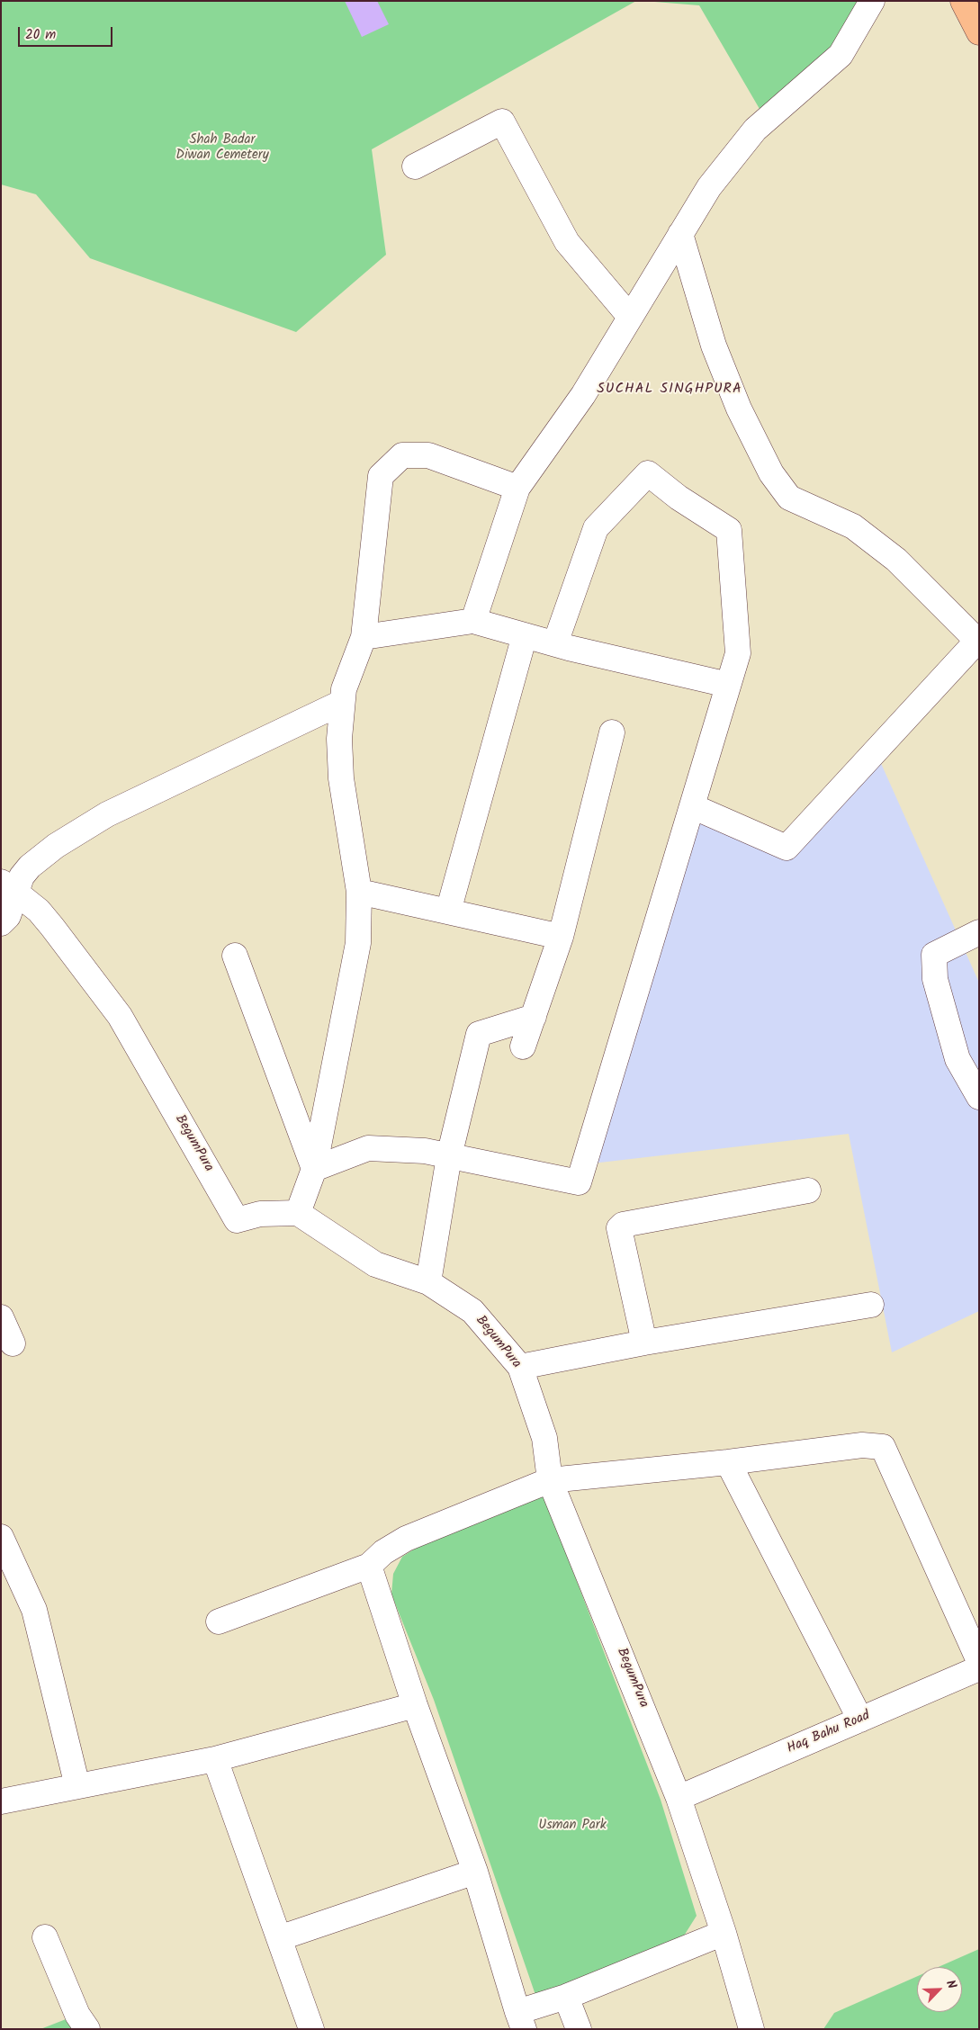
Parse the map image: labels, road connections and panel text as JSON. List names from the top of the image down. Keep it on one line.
{"streets":{"street":["BegumPura","Haq Bahu Road"]},"crossings":[["BegumPura","Haq Bahu Road"]],"districts":["SUCHAL SINGHPURA"],"parks":["Shah Badar Diwan Cemetery","Usman Park"],"scale_bar":"20 m","north":"top right"}
